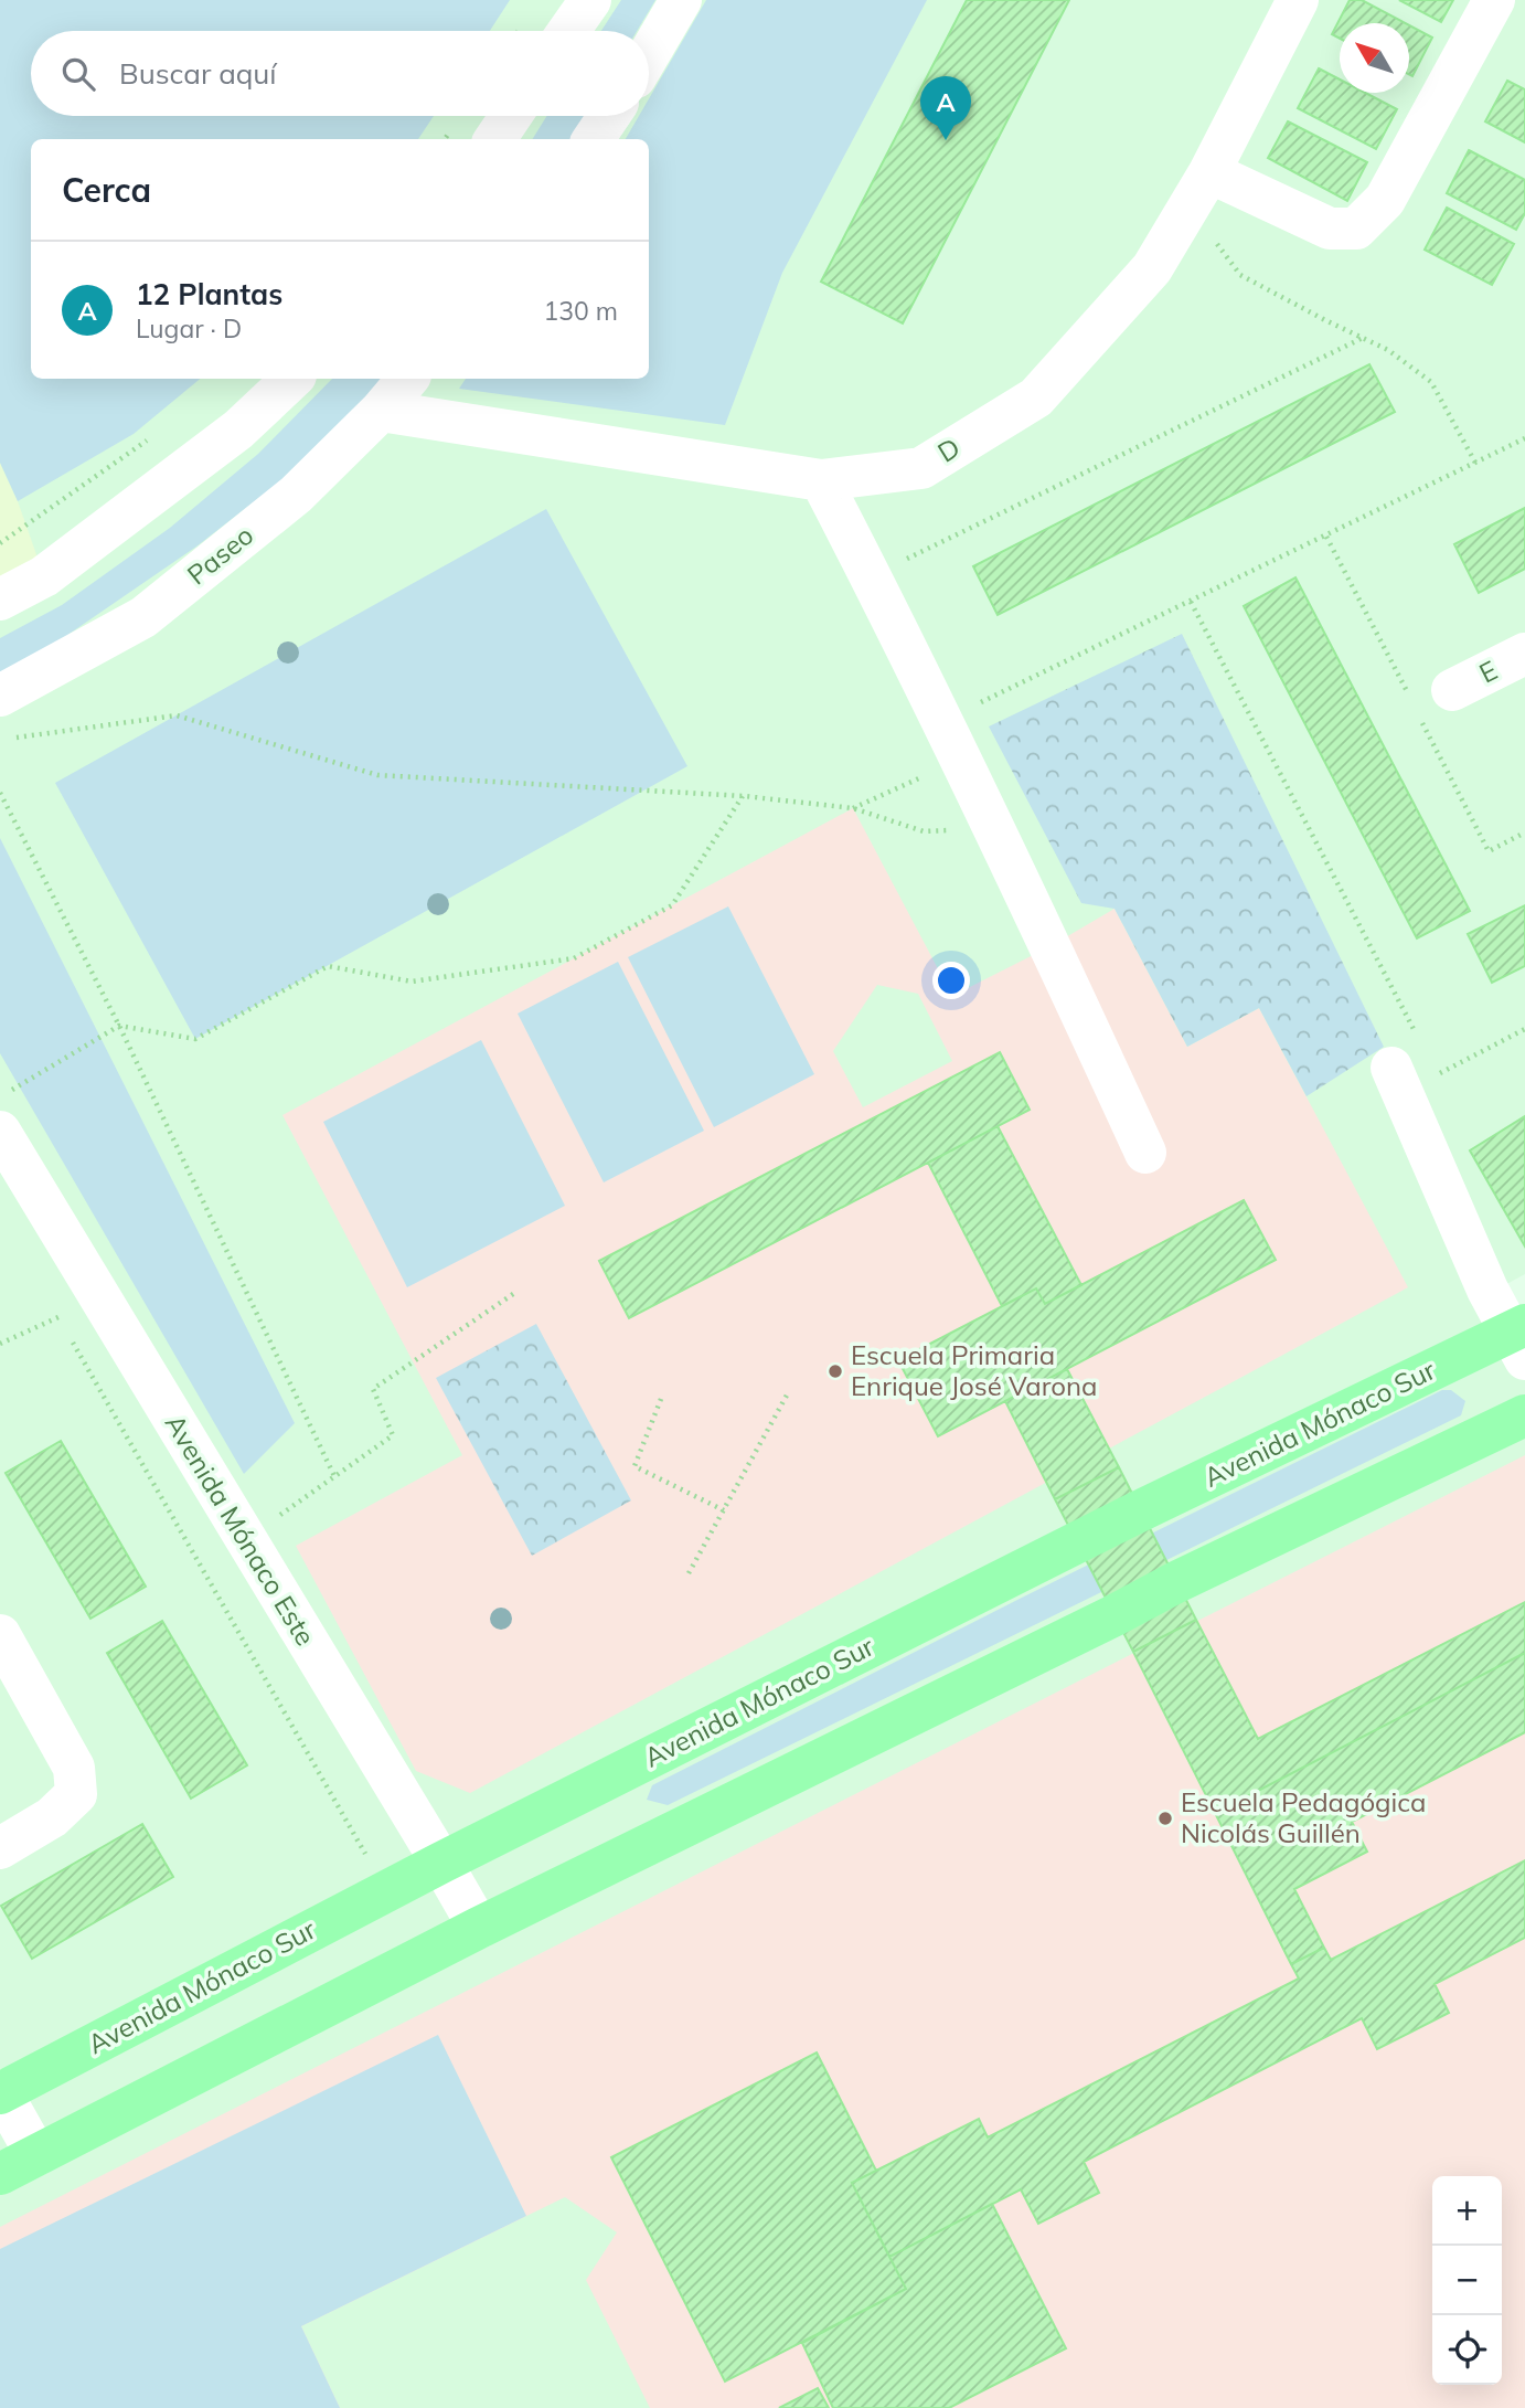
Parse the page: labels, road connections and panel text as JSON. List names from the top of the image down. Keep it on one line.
{"streets":{"main road":["Avenida Mónaco Sur"],"street":["D","Paseo","E","Avenida Mónaco Este"]},"crossings":[["D","Paseo"],["Avenida Mónaco Sur","Avenida Mónaco Este"]],"places":["Escuela Primaria Enrique José Varona","Escuela Pedagógica Nicolás Guillén"],"north":"top left","page":{"search":"Buscar aquí","pins":"A","heading":"Cerca","list":[{"mark":"A","name":"12 Plantas","note":"Lugar · D","value":"130 m"}],"map_buttons":["+","−"]}}
